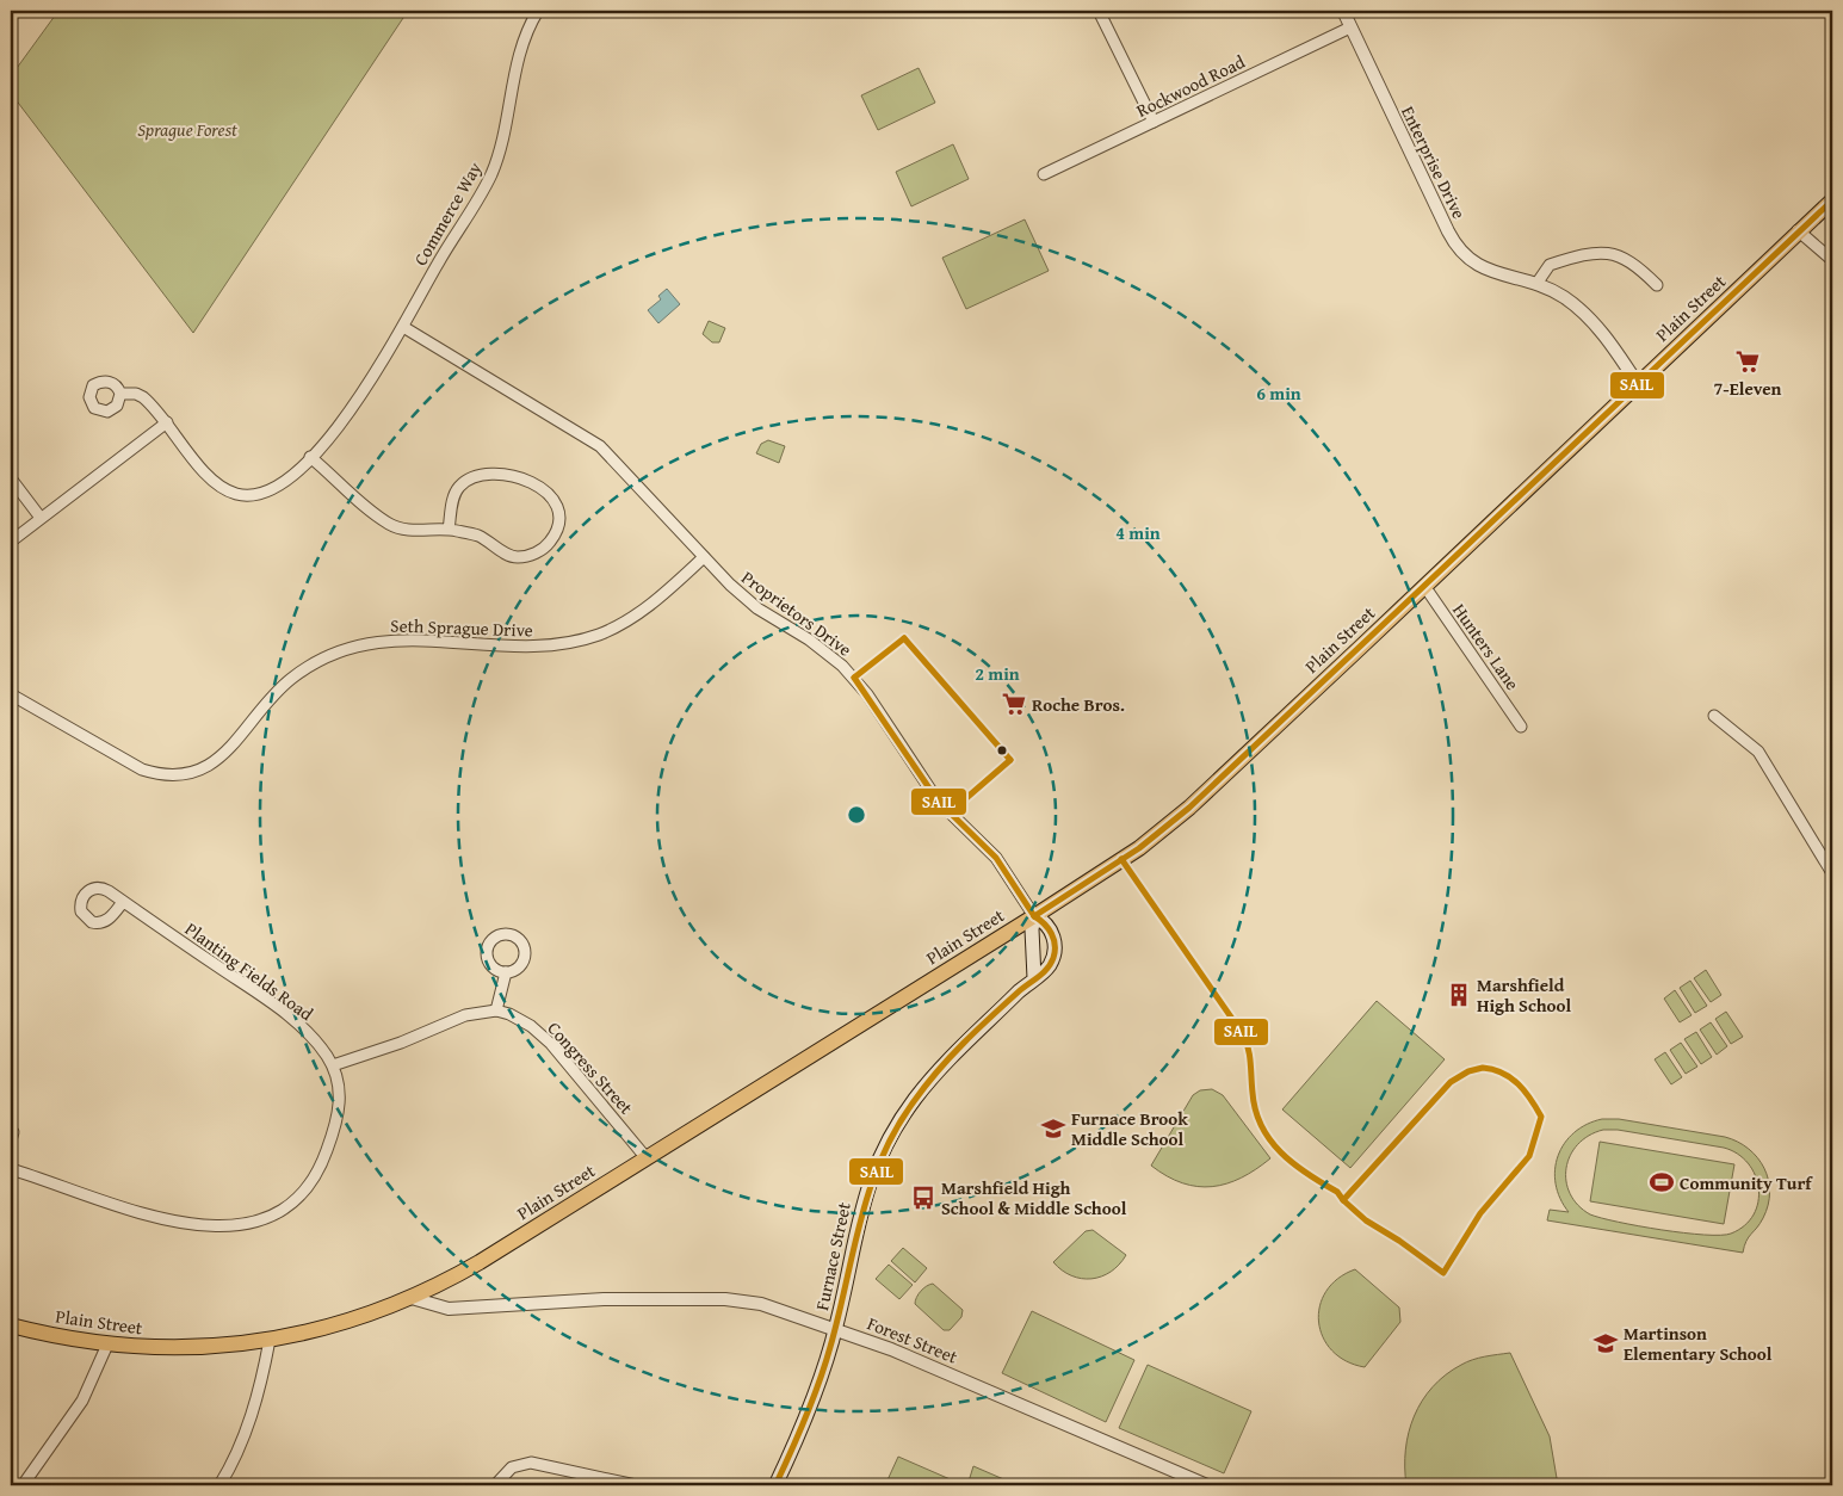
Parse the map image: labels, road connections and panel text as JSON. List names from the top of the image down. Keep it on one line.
{"streets":{"main road":["Plain Street","Furnace Street"],"street":["Rockwood Road","Enterprise Drive","Commerce Way","Proprietors Drive","Seth Sprague Drive","Hunters Lane","Planting Fields Road","Congress Street","Forest Street"]},"crossings":[["Rockwood Road","Enterprise Drive"],["Enterprise Drive","Plain Street"],["Commerce Way","Proprietors Drive"],["Plain Street","Proprietors Drive"],["Plain Street","Hunters Lane"],["Plain Street","Congress Street"],["Plain Street","Furnace Street"],["Plain Street","Forest Street"],["Proprietors Drive","Seth Sprague Drive"],["Proprietors Drive","Furnace Street"],["Furnace Street","Forest Street"]],"parks":["Sprague Forest"],"places":{"supermarket":["7-Eleven","Roche Bros."],"building":["Marshfield High School"],"school or university":["Furnace Brook Middle School","Martinson Elementary School"],"sports":["Community Turf"],"bus stop":["Marshfield High School & Middle School"]},"lines":["transit line SAIL"],"rings":["6 min","4 min","2 min"]}
